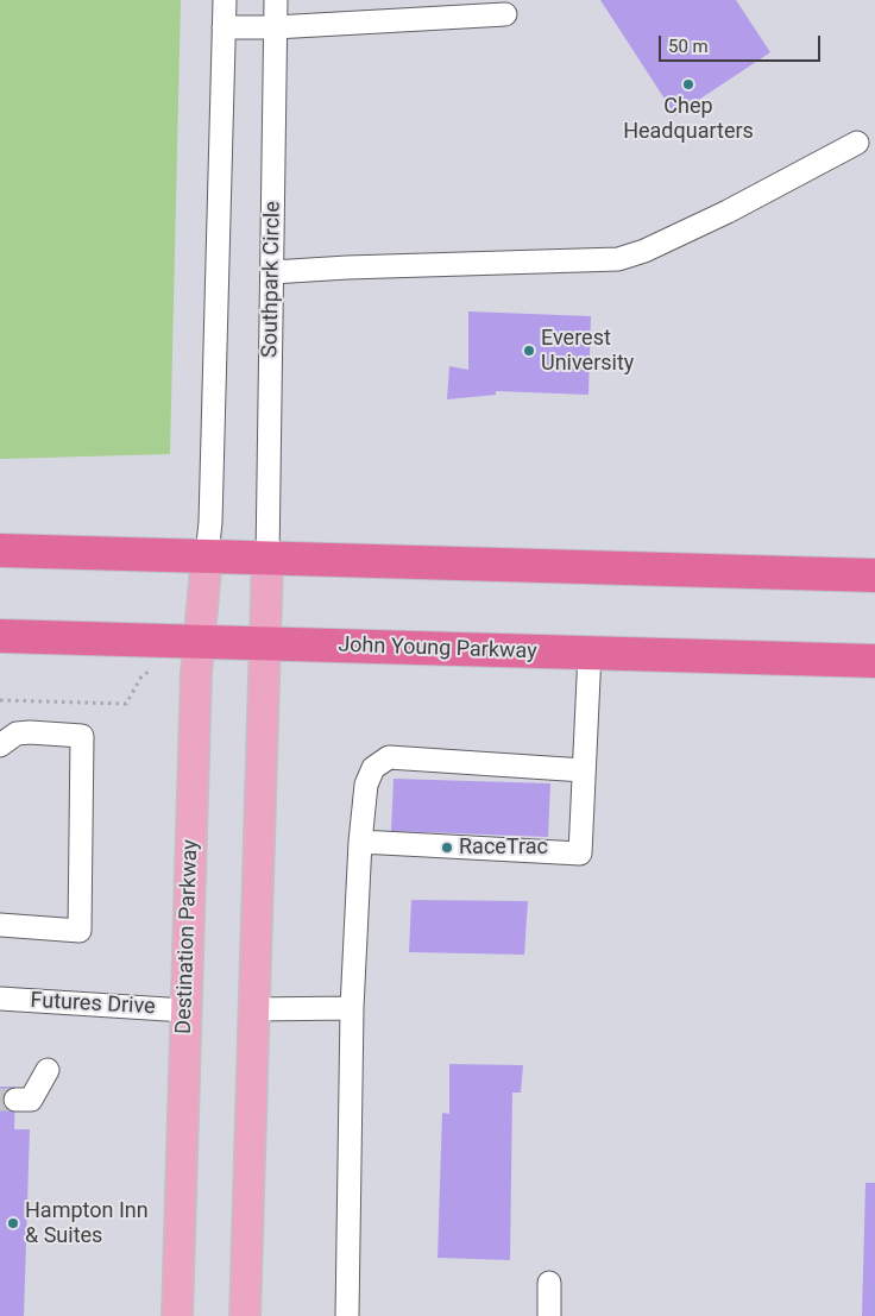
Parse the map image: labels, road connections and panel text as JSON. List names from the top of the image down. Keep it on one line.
{"streets":{"highway":["John Young Parkway"],"main road":["Destination Parkway"],"street":["Southpark Circle","Futures Drive"]},"crossings":[["John Young Parkway","Destination Parkway"],["Destination Parkway","Futures Drive"]],"places":["Chep Headquarters","Everest University","RaceTrac","Hampton Inn & Suites"],"scale_bar":"50 m"}
